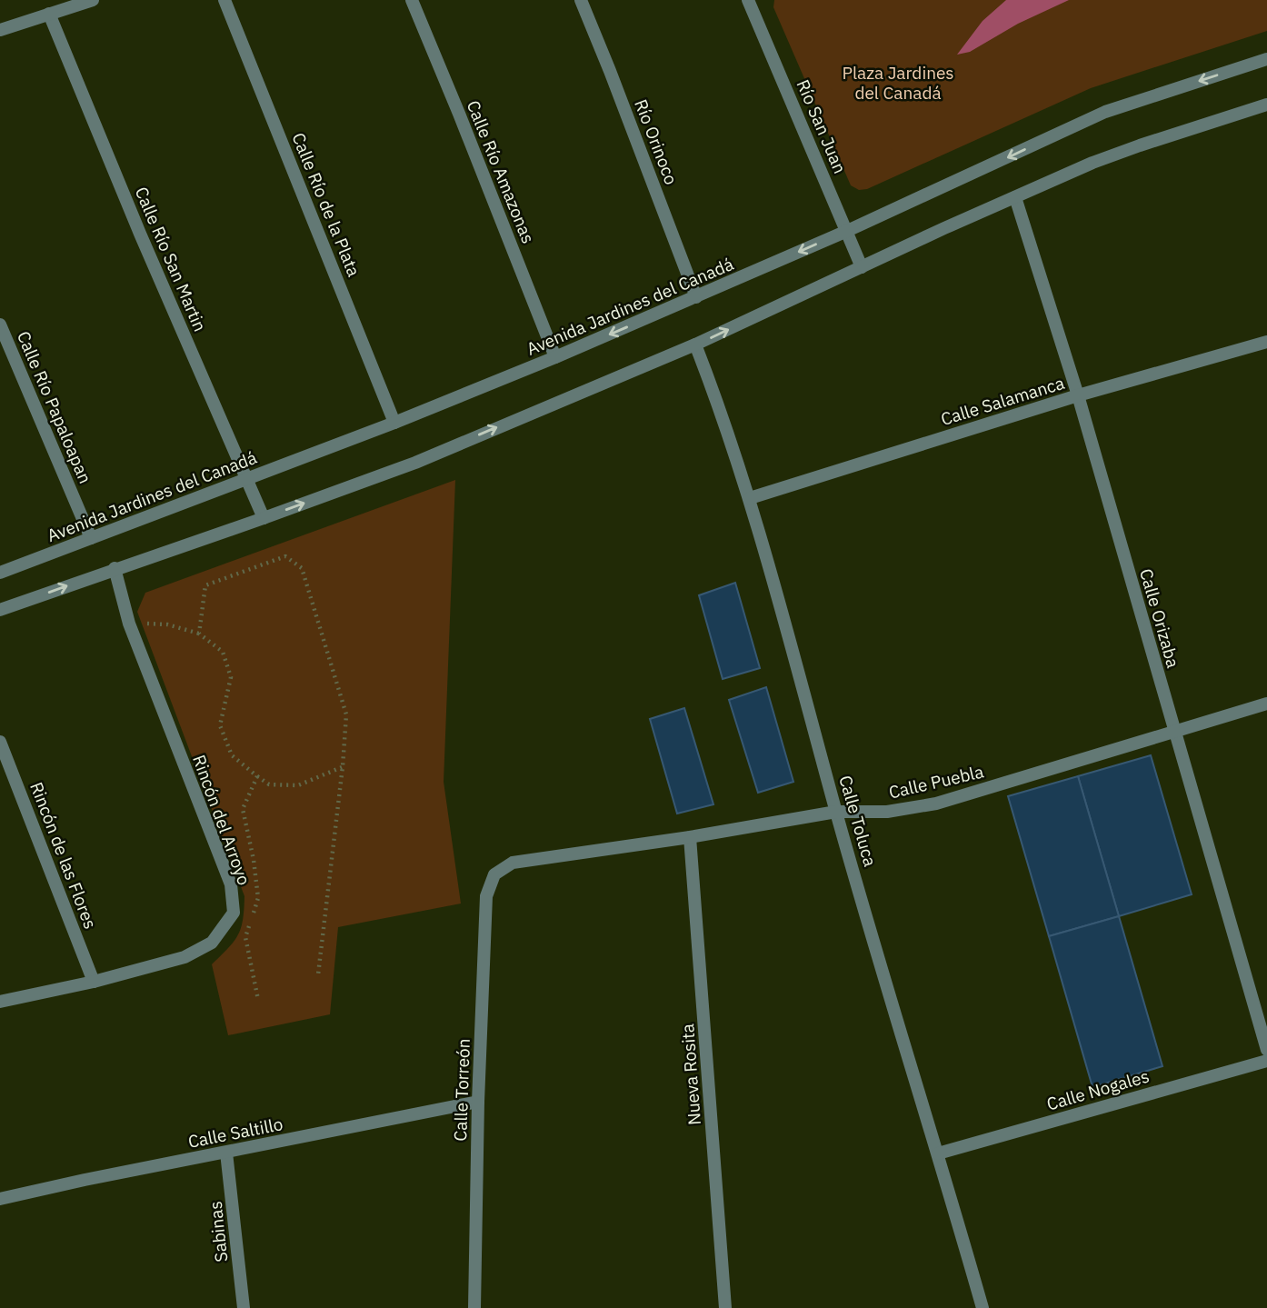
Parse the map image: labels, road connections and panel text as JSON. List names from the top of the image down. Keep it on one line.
{"streets":{"street":["Río San Juan","Río Orinoco","Calle Río Amazonas","Calle Río de la Plata","Calle Río San Martin","Avenida Jardines del Canadá","Calle Salamanca","Calle Río Papaloapan","Calle Orizaba","Calle Puebla","Rincón del Arroyo","Calle Toluca","Rincón de las Flores","Nueva Rosita","Calle Torreón","Calle Nogales","Calle Saltillo","Sabinas"]},"crossings":[["Río San Juan","Avenida Jardines del Canadá"],["Río Orinoco","Avenida Jardines del Canadá"],["Calle Río Amazonas","Avenida Jardines del Canadá"],["Calle Río de la Plata","Avenida Jardines del Canadá"],["Calle Río San Martin","Avenida Jardines del Canadá"],["Avenida Jardines del Canadá","Calle Río Papaloapan"],["Calle Salamanca","Calle Orizaba"],["Calle Salamanca","Calle Toluca"],["Calle Orizaba","Calle Puebla"],["Calle Puebla","Calle Toluca"],["Calle Puebla","Nueva Rosita"],["Calle Puebla","Calle Torreón"],["Rincón del Arroyo","Rincón de las Flores"],["Calle Toluca","Calle Nogales"],["Calle Torreón","Calle Saltillo"],["Calle Saltillo","Sabinas"]],"parks":["Plaza Jardines del Canadá"]}
